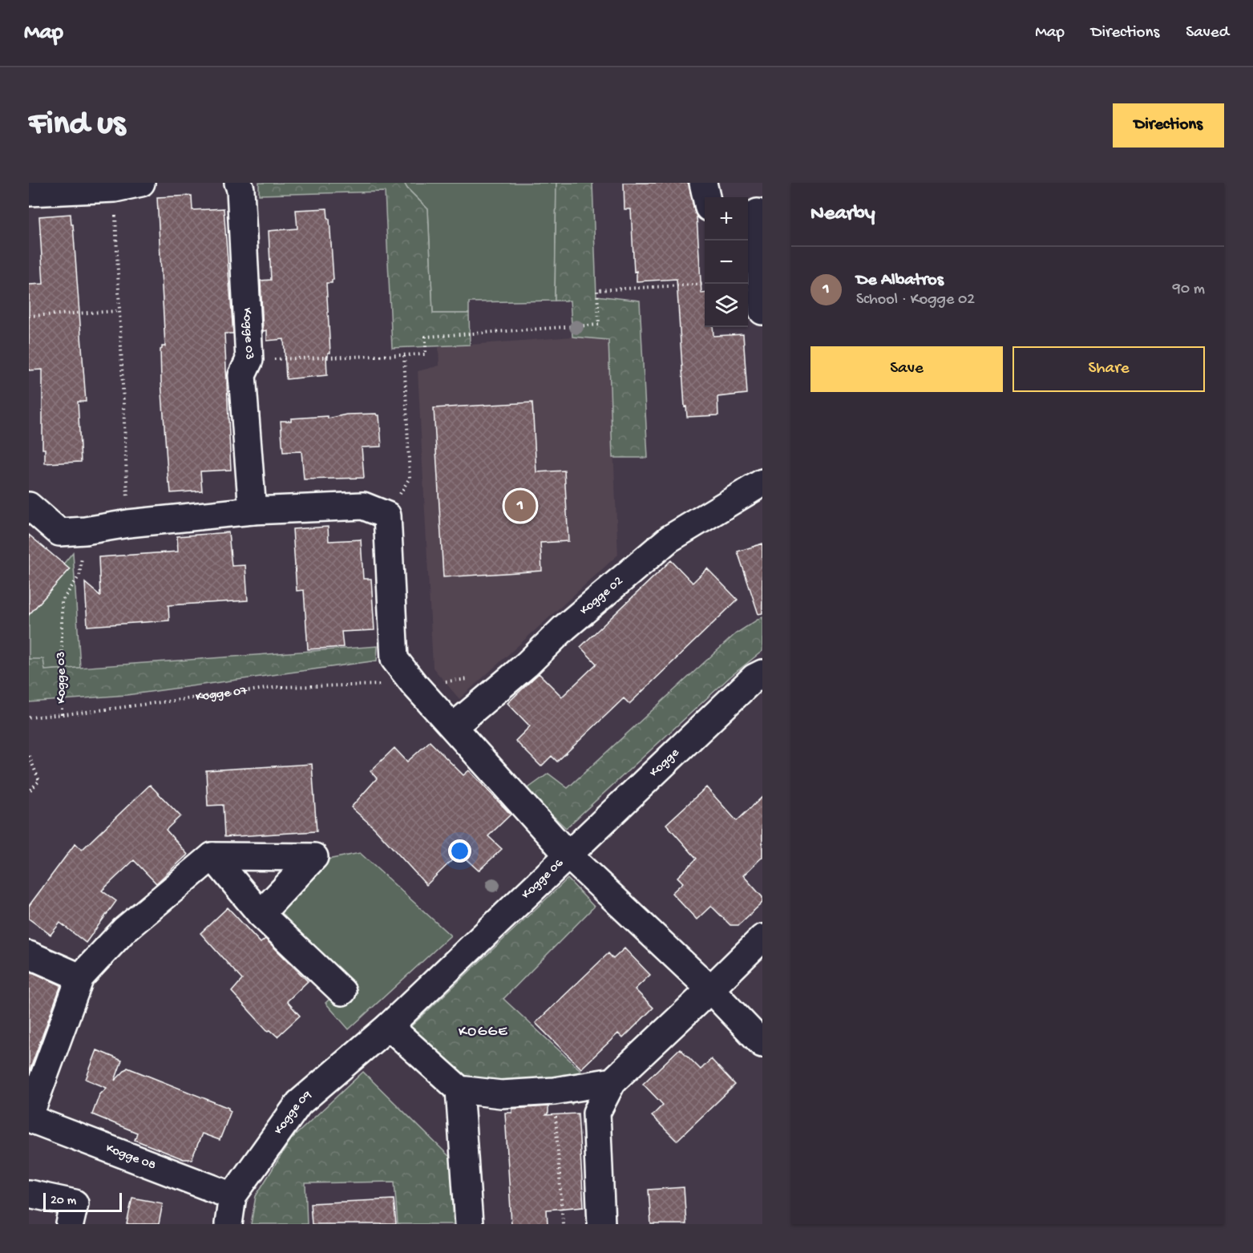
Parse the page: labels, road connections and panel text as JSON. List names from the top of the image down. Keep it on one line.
{"streets":{"street":["Kogge 03","Kogge 02","Kogge","Kogge 06","Kogge 09","Kogge 08"],"path":["Kogge 07"]},"crossings":[["Kogge 03","Kogge 07"],["Kogge 02","Kogge 07"],["Kogge","Kogge 06"],["Kogge 06","Kogge 09"],["Kogge 09","Kogge 08"]],"districts":["KOGGE"],"scale_bar":"20 m","page":{"header":"Map","nav":["Map","Directions","Saved"],"buttons":["Directions",["Save","Share"]],"title":"Find us","heading":"Nearby","map_buttons":["+","−"],"list":[{"mark":"1","name":"De Albatros","note":"School · Kogge 02","value":"90 m"}],"pins":"1","scale":"20 m"}}
